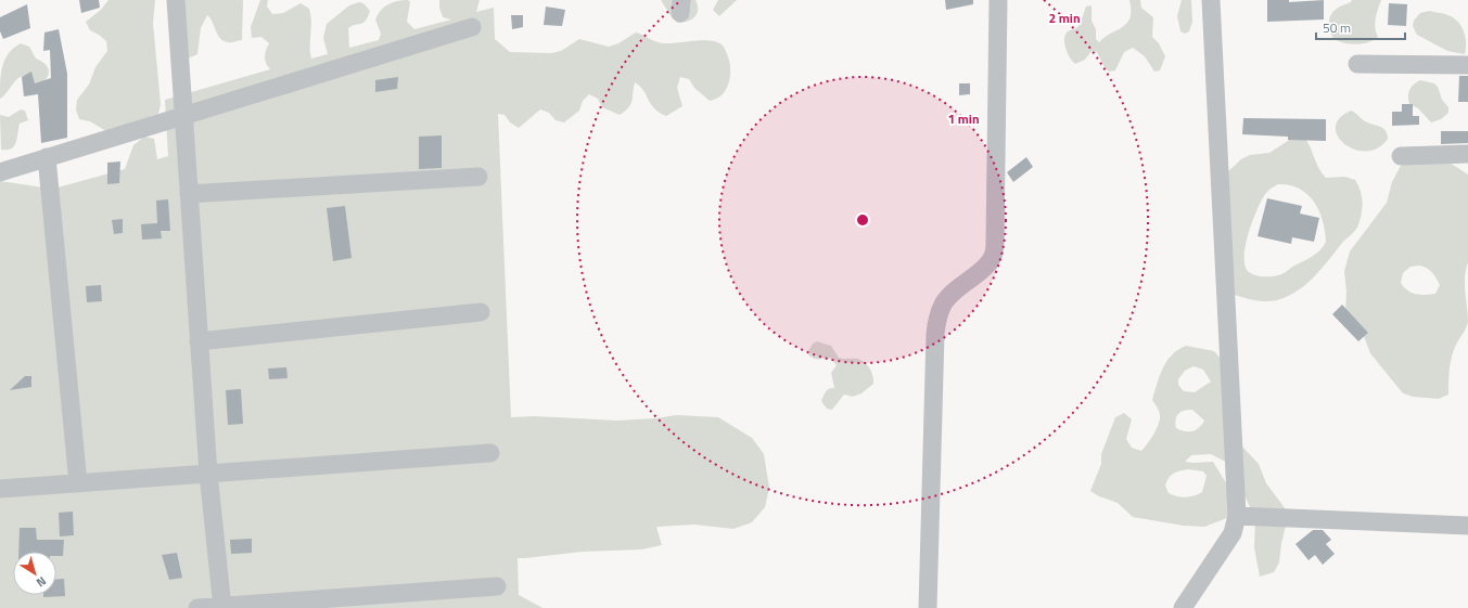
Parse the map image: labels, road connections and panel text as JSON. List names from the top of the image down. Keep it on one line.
{"scale_bar":"50 m","north":"bottom right","rings":["2 min","1 min"]}
